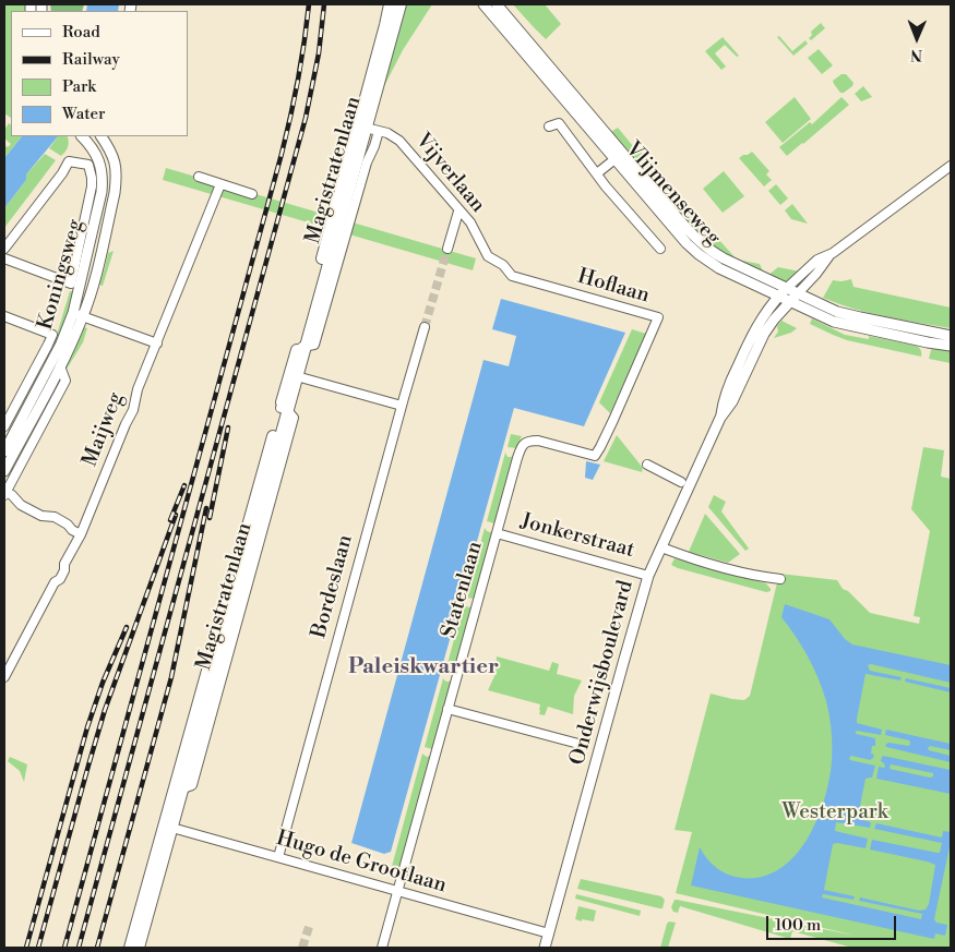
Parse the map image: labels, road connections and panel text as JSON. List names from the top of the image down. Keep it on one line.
{"streets":{"main road":["Magistratenlaan"],"street":["Vijverlaan","Vlijmenseweg","Koningsweg","Hoflaan","Maijweg","Jonkerstraat","Bordeslaan","Statenlaan","Onderwijsboulevard","Hugo de Grootlaan"]},"crossings":[["Magistratenlaan","Vijverlaan"],["Magistratenlaan","Hugo de Grootlaan"],["Vijverlaan","Hoflaan"],["Vlijmenseweg","Onderwijsboulevard"],["Hoflaan","Statenlaan"],["Jonkerstraat","Statenlaan"],["Jonkerstraat","Onderwijsboulevard"],["Bordeslaan","Hugo de Grootlaan"],["Statenlaan","Hugo de Grootlaan"],["Onderwijsboulevard","Hugo de Grootlaan"]],"districts":["Paleiskwartier"],"parks":["Westerpark"],"legend":["Road","Railway","Park","Water"],"scale_bar":"100 m","north":"bottom"}
